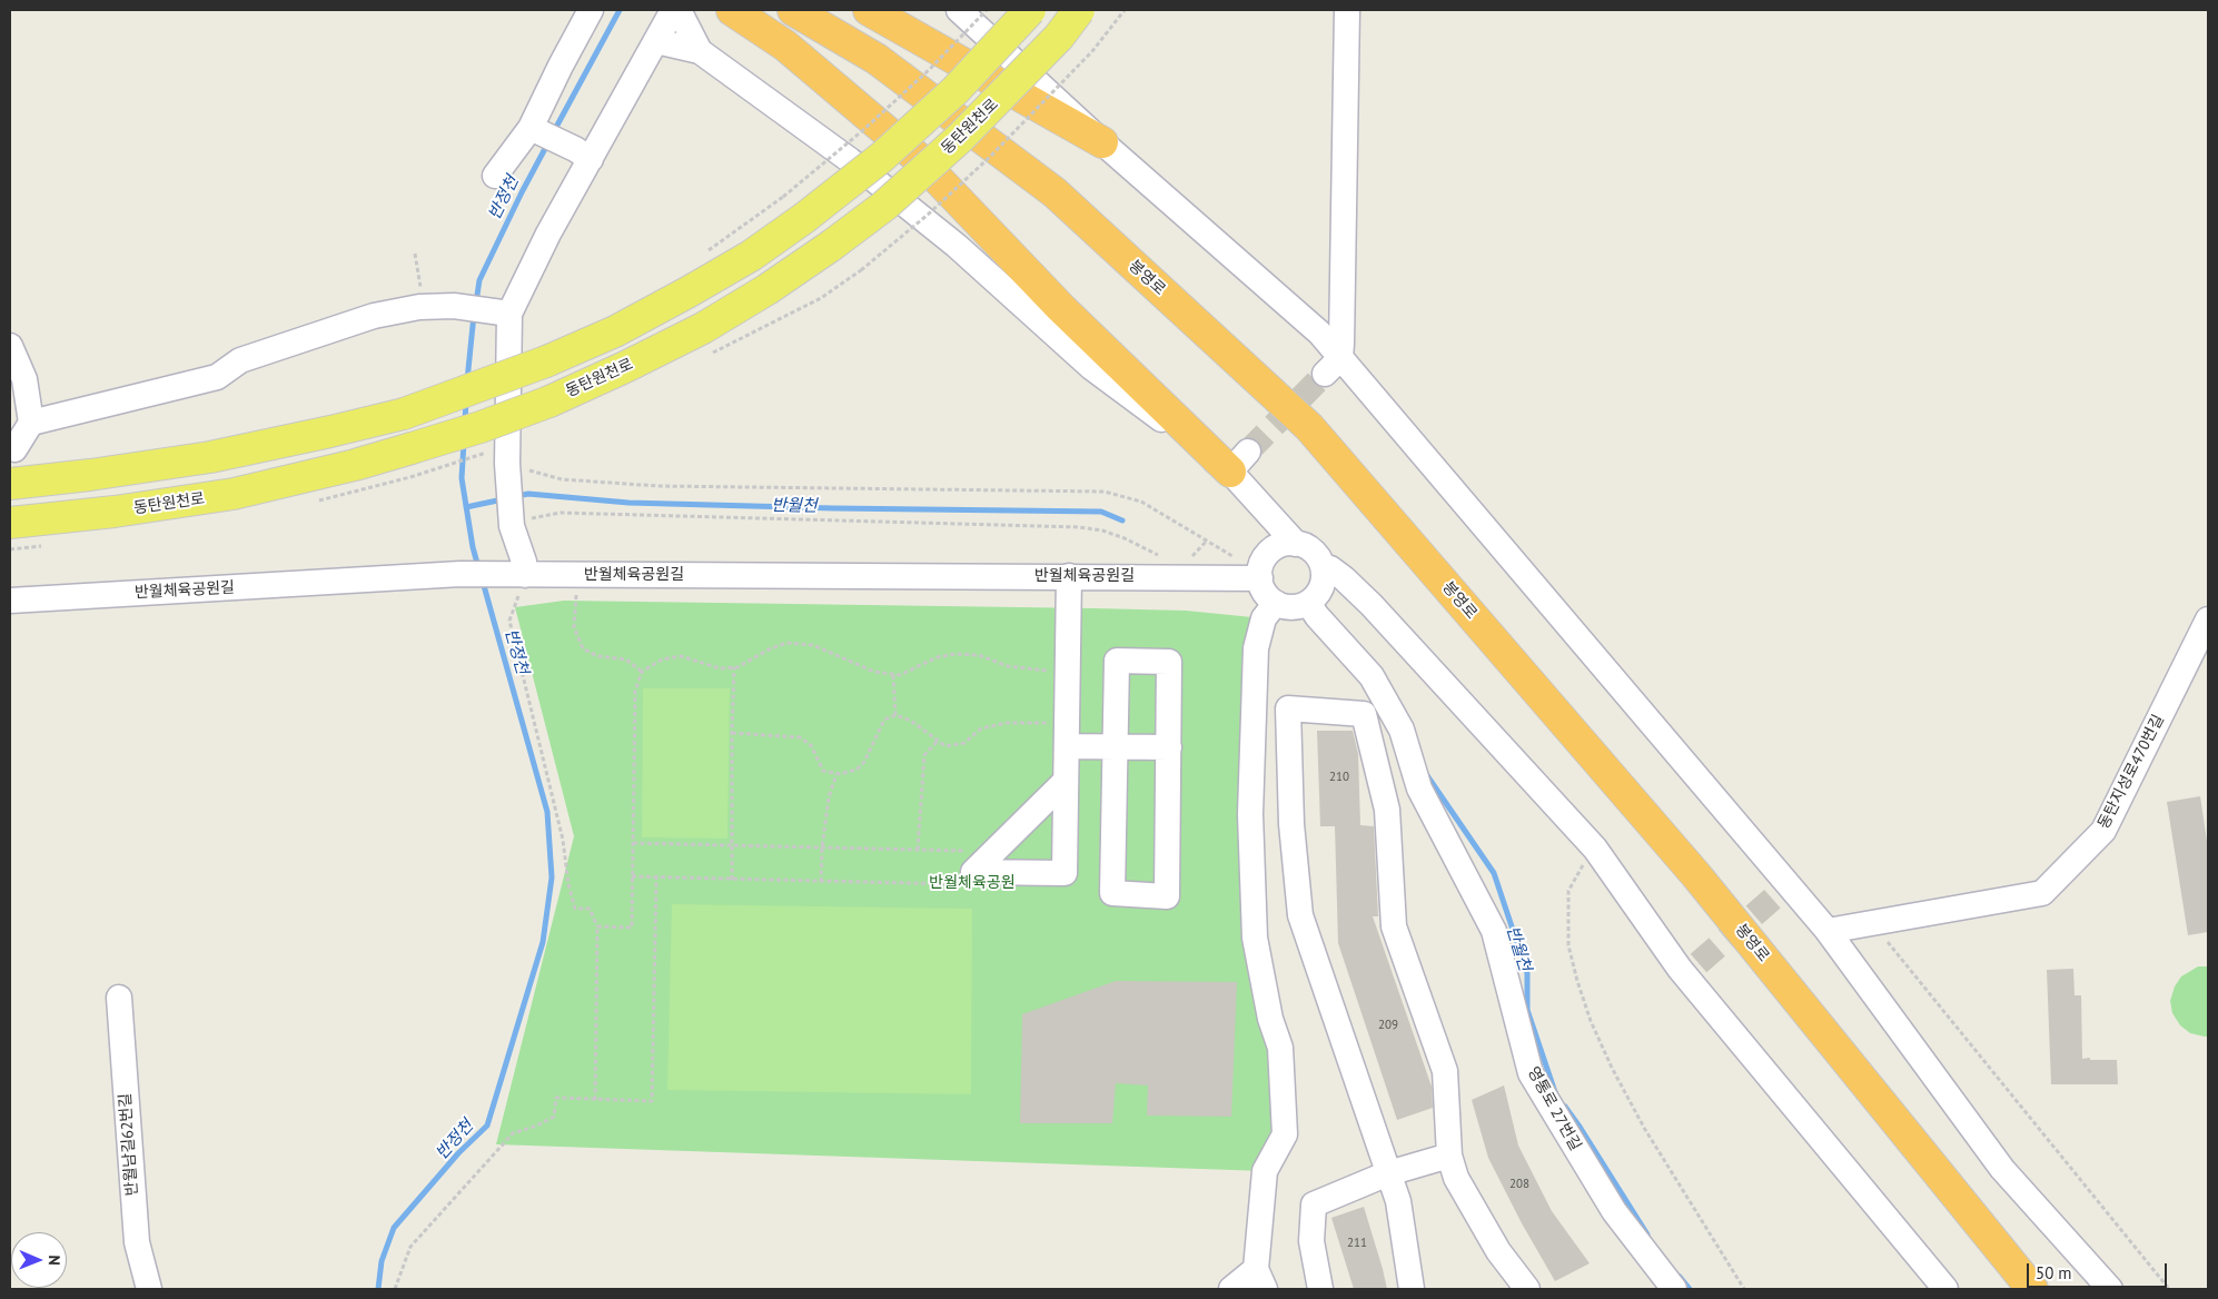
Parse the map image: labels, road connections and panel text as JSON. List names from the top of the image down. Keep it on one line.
{"streets":{"highway":["봉영로"],"main road":["동탄원천로"],"street":["반월체육공원길","동탄지성로470번길","영통로 27번길","반월남길62번길"]},"crossings":[["반월체육공원길","영통로 27번길"]],"water":["반정천","반월천"],"parks":["반월체육공원"],"house_numbers":["210","209","208","211"],"scale_bar":"50 m","north":"right"}
